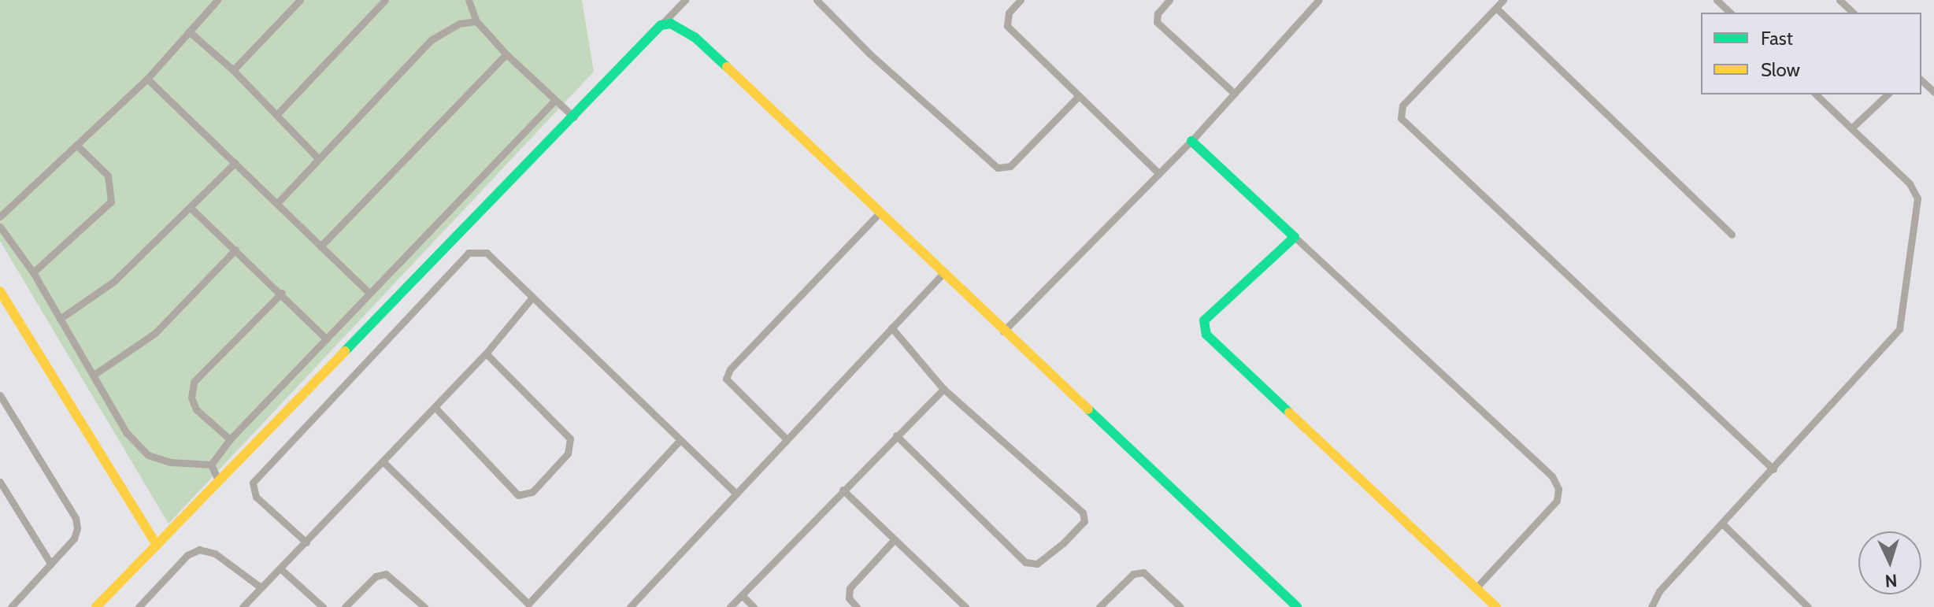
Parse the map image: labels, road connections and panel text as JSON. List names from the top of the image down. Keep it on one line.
{"legend":["Fast","Slow"],"north":"bottom"}
